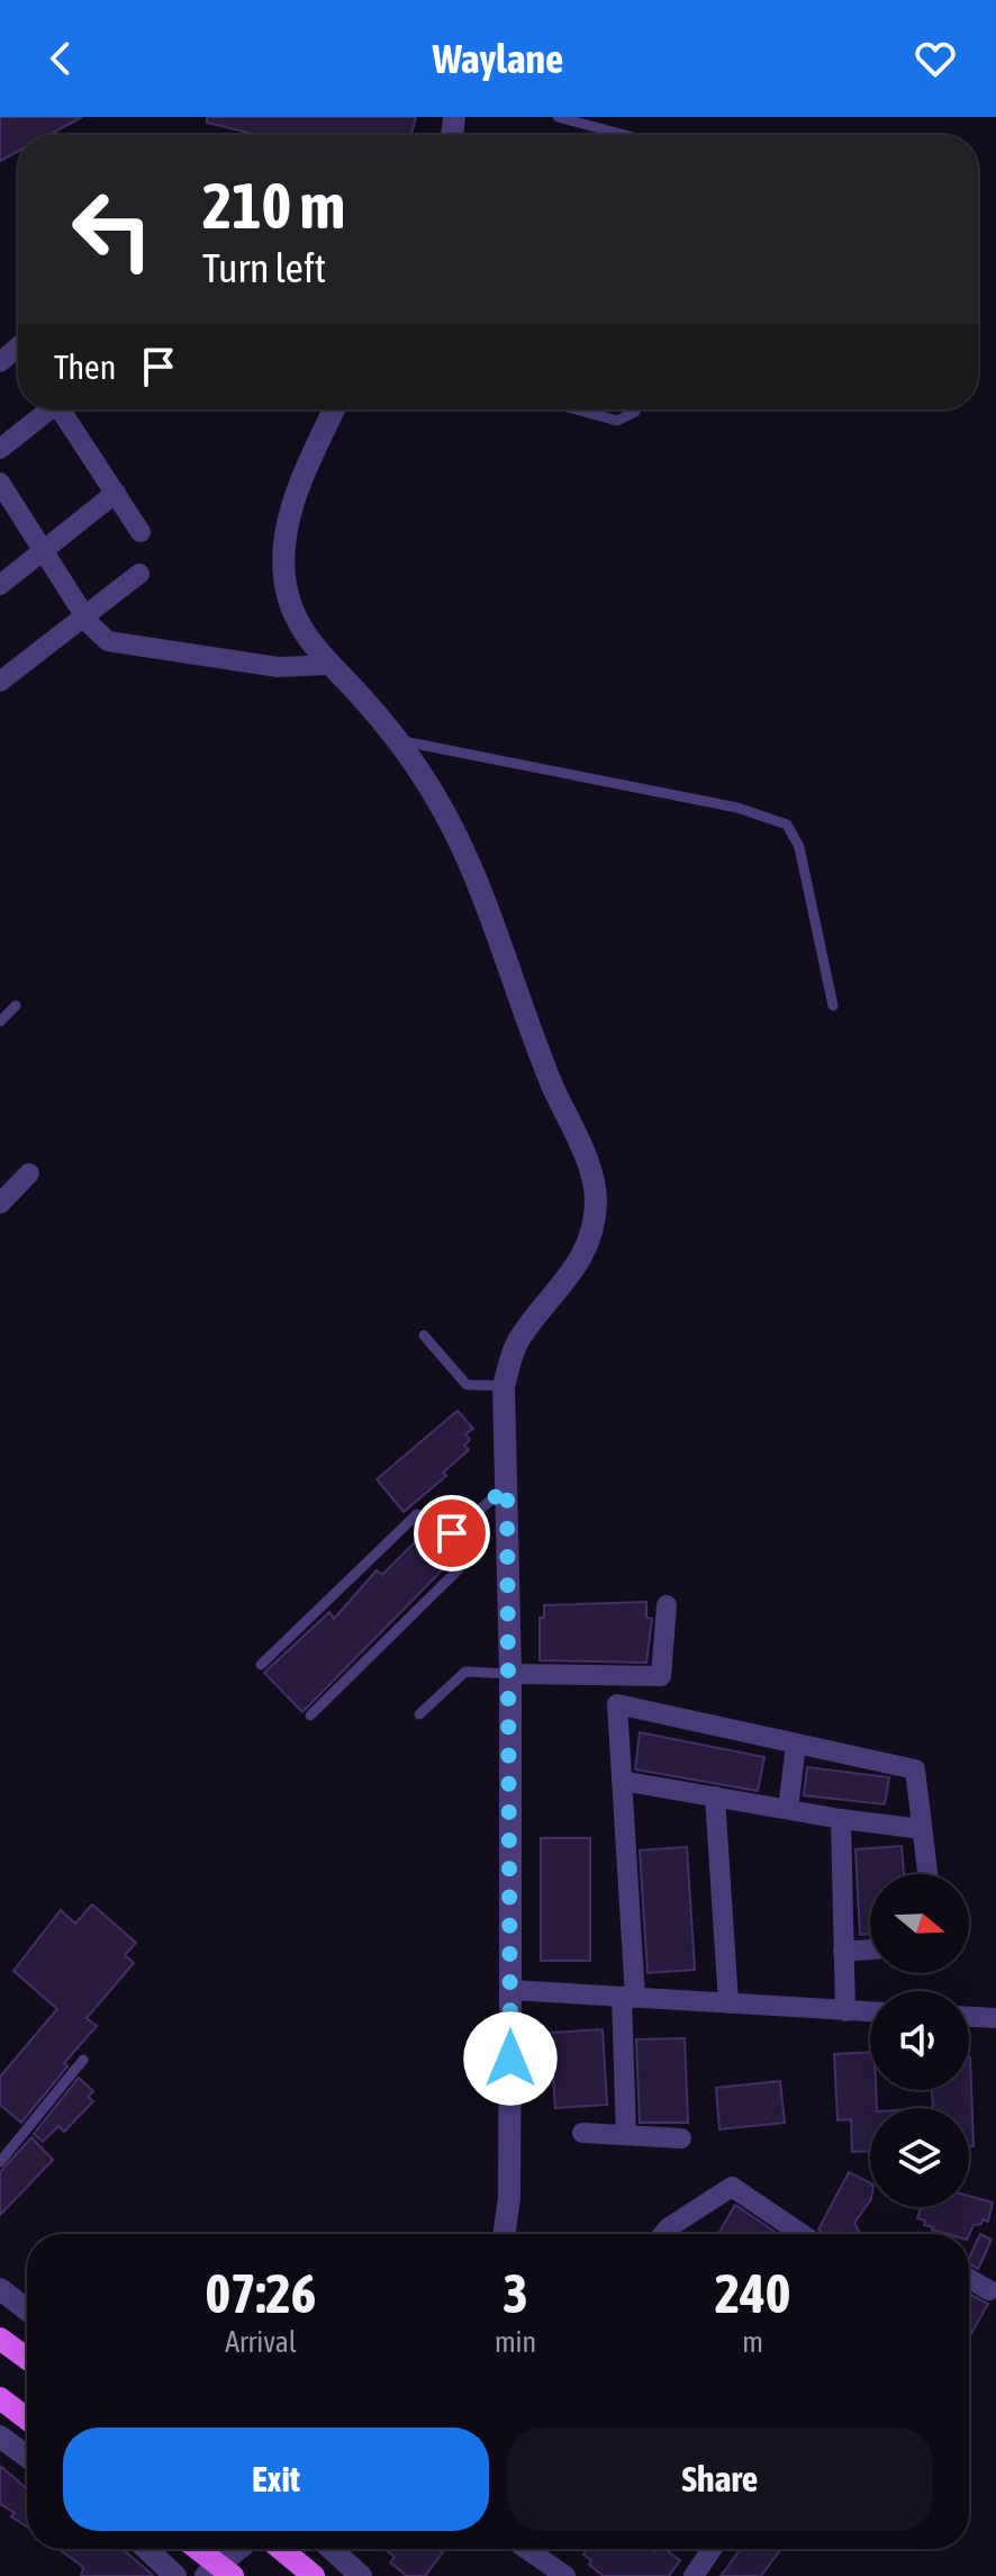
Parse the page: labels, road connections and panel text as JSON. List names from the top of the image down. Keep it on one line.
{"north":"right","page":{"header":"Waylane","turn":["210 m","Turn left"],"then":"Then","eta":["07:26","Arrival","3","min","240","m"],"buttons":["Exit","Share"]}}
